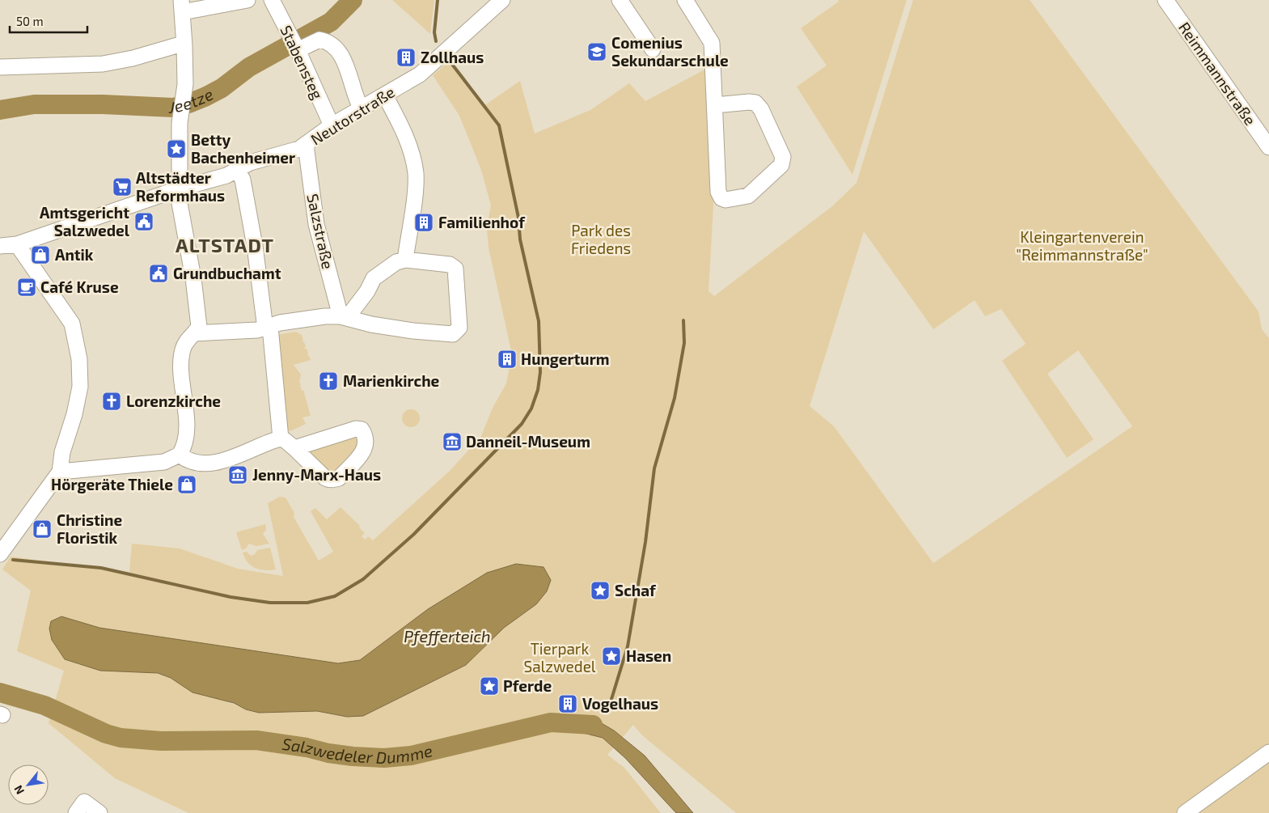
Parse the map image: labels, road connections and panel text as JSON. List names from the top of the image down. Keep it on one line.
{"streets":{"street":["Stabensteg","Reimmannstraße","Neutorstraße","Salzstraße"]},"crossings":[["Stabensteg","Neutorstraße"],["Neutorstraße","Salzstraße"]],"districts":["ALTSTADT"],"water":["Jeetze","Pfefferteich","Salzwedeler Dumme"],"parks":["Park des Friedens","Kleingartenverein \"Reimmannstraße\"","Tierpark Salzwedel"],"places":{"school or university":["Comenius Sekundarschule"],"building":["Zollhaus","Familienhof","Hungerturm","Vogelhaus"],"place":["Betty Bachenheimer","Schaf","Hasen","Pferde"],"supermarket":["Altstädter Reformhaus"],"public building":["Amtsgericht Salzwedel","Grundbuchamt"],"shop":["Antik","Hörgeräte Thiele","Christine Floristik"],"cafe":["Café Kruse"],"church":["Marienkirche","Lorenzkirche"],"museum":["Danneil-Museum","Jenny-Marx-Haus"]},"scale_bar":"50 m","north":"bottom left"}
